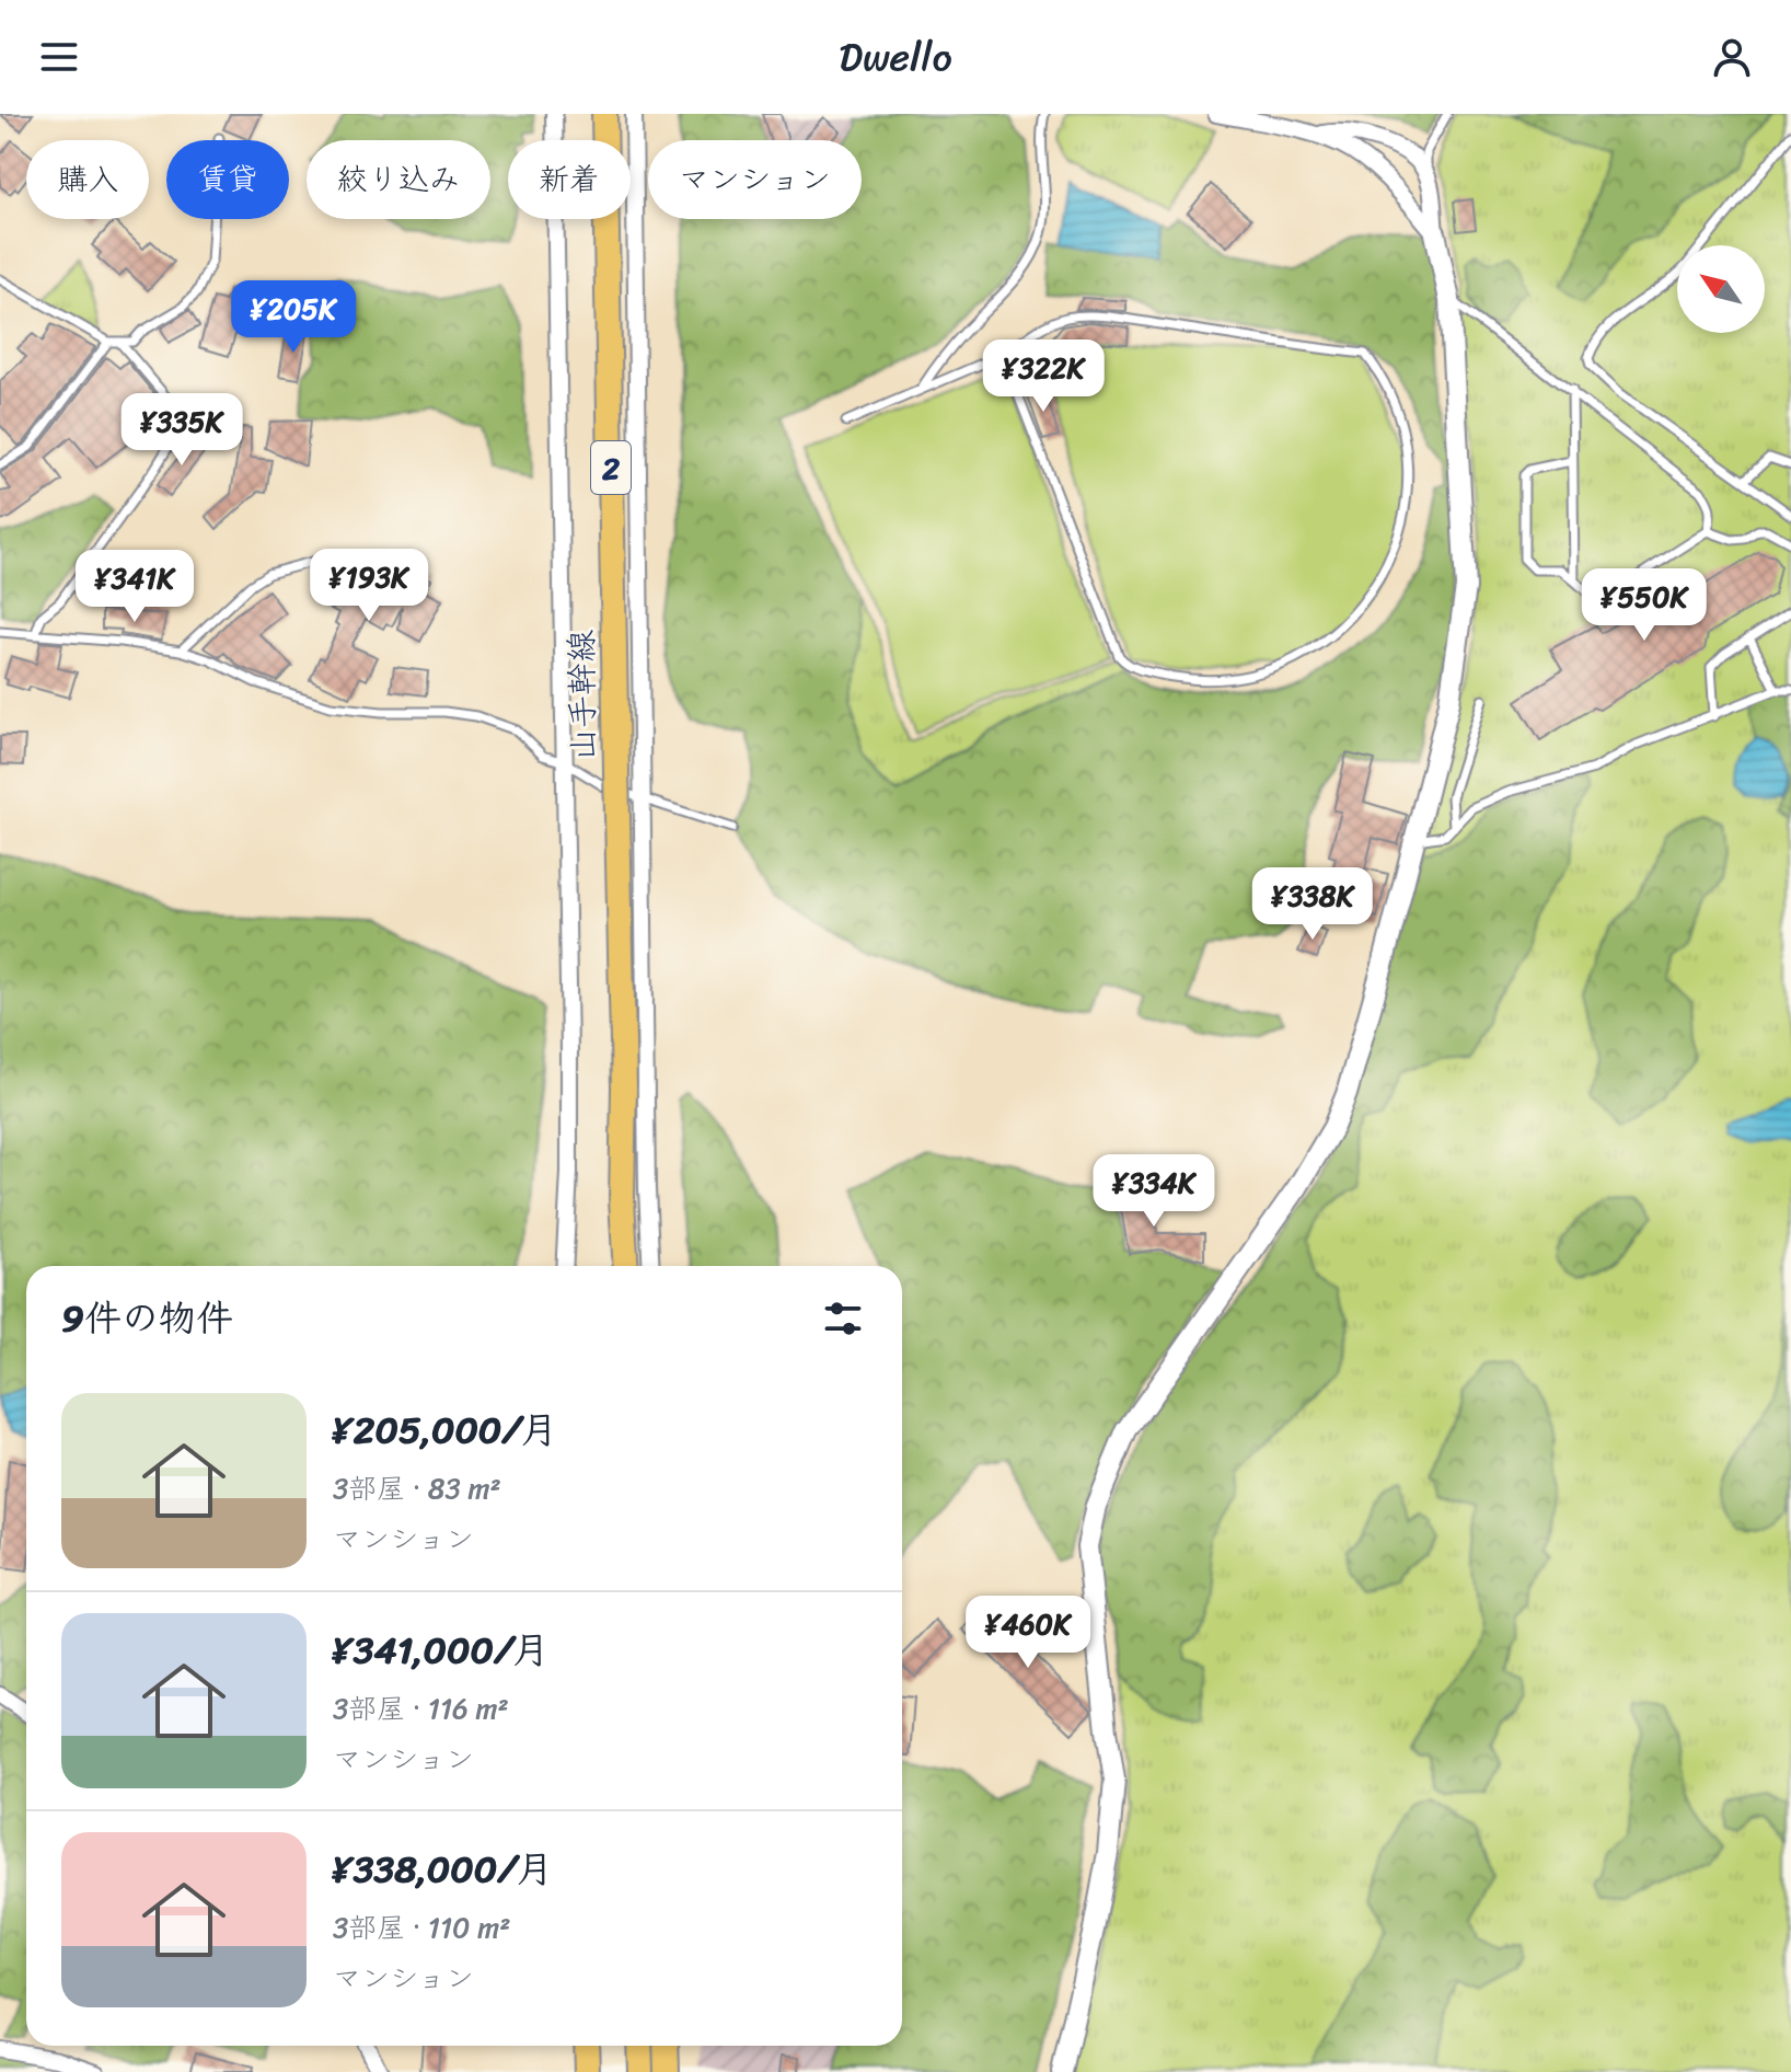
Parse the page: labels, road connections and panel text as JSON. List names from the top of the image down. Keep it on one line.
{"streets":{"main road":["2","山手幹線"]},"north":"top left","page":{"header":"Dwello","chip":["購入","賃貸","絞り込み","新着","マンション"],"price":["¥205K","¥322K","¥335K","¥193K","¥341K","¥550K","¥338K","¥334K","¥460K"],"heading":"9件の物件","list":[{"name":"¥205,000/月","note":"3部屋 · 83 m² · マンション"},{"name":"¥341,000/月","note":"3部屋 · 116 m² · マンション"},{"name":"¥338,000/月","note":"3部屋 · 110 m² · マンション"}]}}
